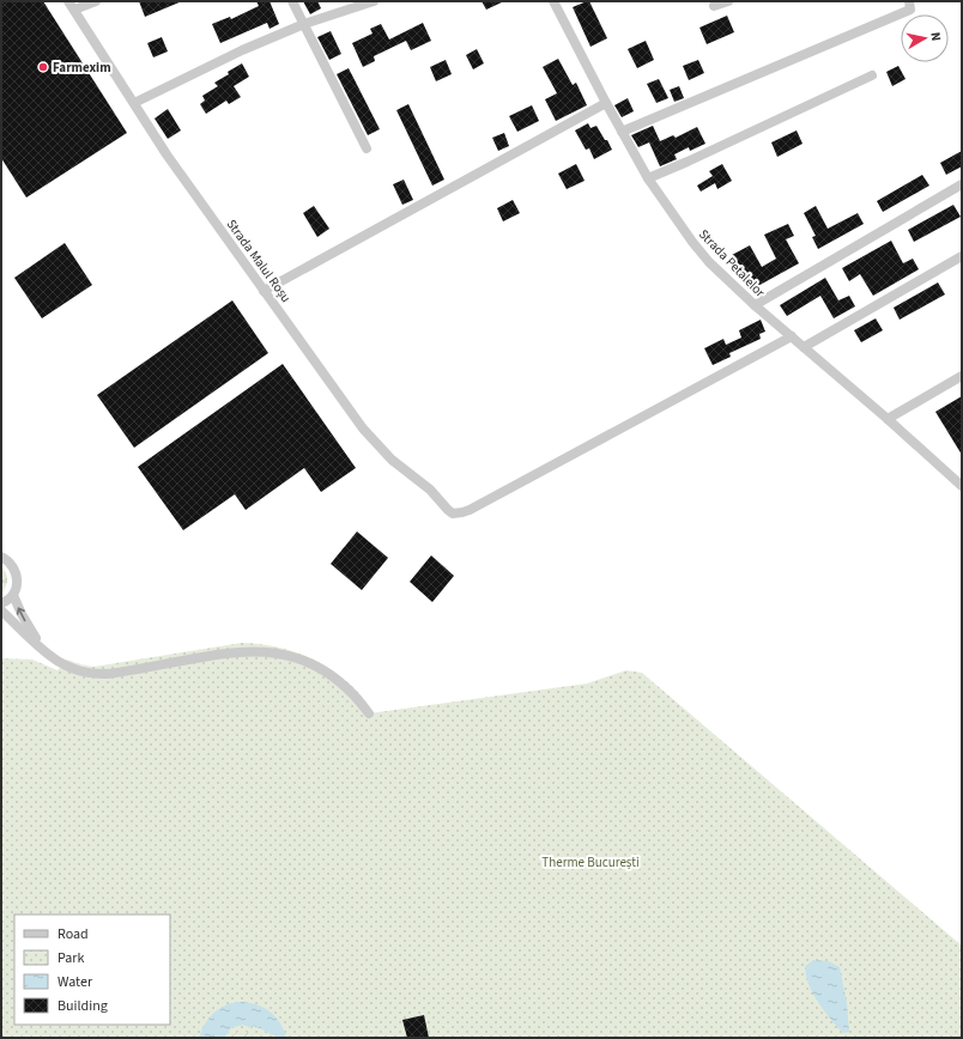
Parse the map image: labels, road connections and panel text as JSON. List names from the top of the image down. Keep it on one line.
{"streets":{"street":["Strada Malul Roșu","Strada Petalelor"]},"crossings":[["Strada Malul Roșu","Strada Petalelor"]],"parks":["Therme București"],"places":["Farmexim"],"legend":["Road","Park","Water","Building"],"north":"right"}
